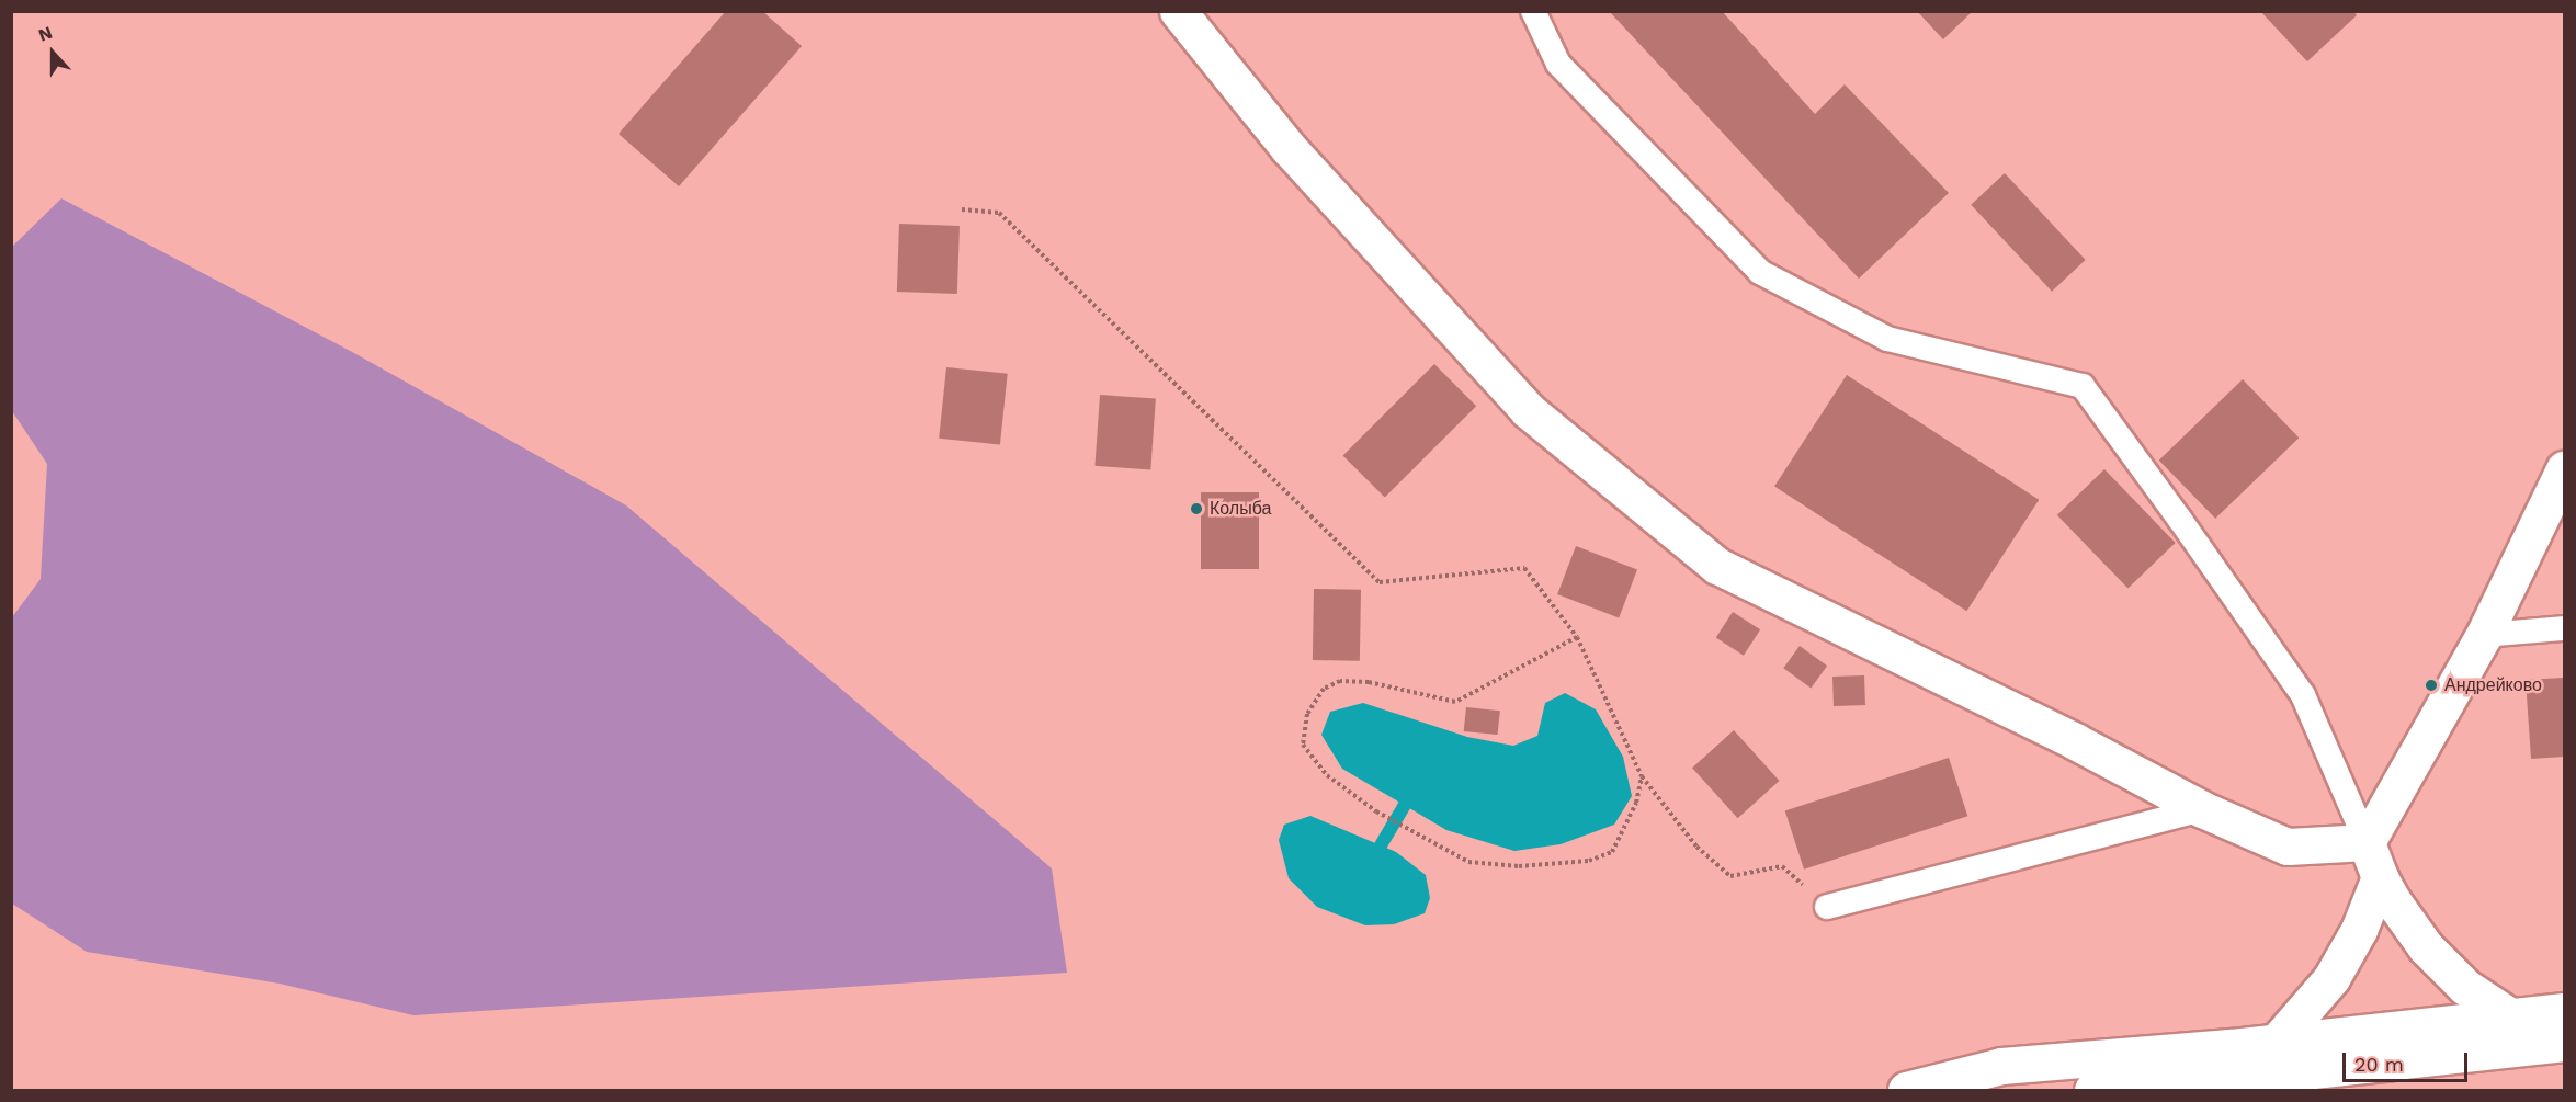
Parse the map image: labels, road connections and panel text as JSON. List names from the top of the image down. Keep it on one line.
{"places":["Колыба","Андрейково"],"scale_bar":"20 m","north":"top"}
